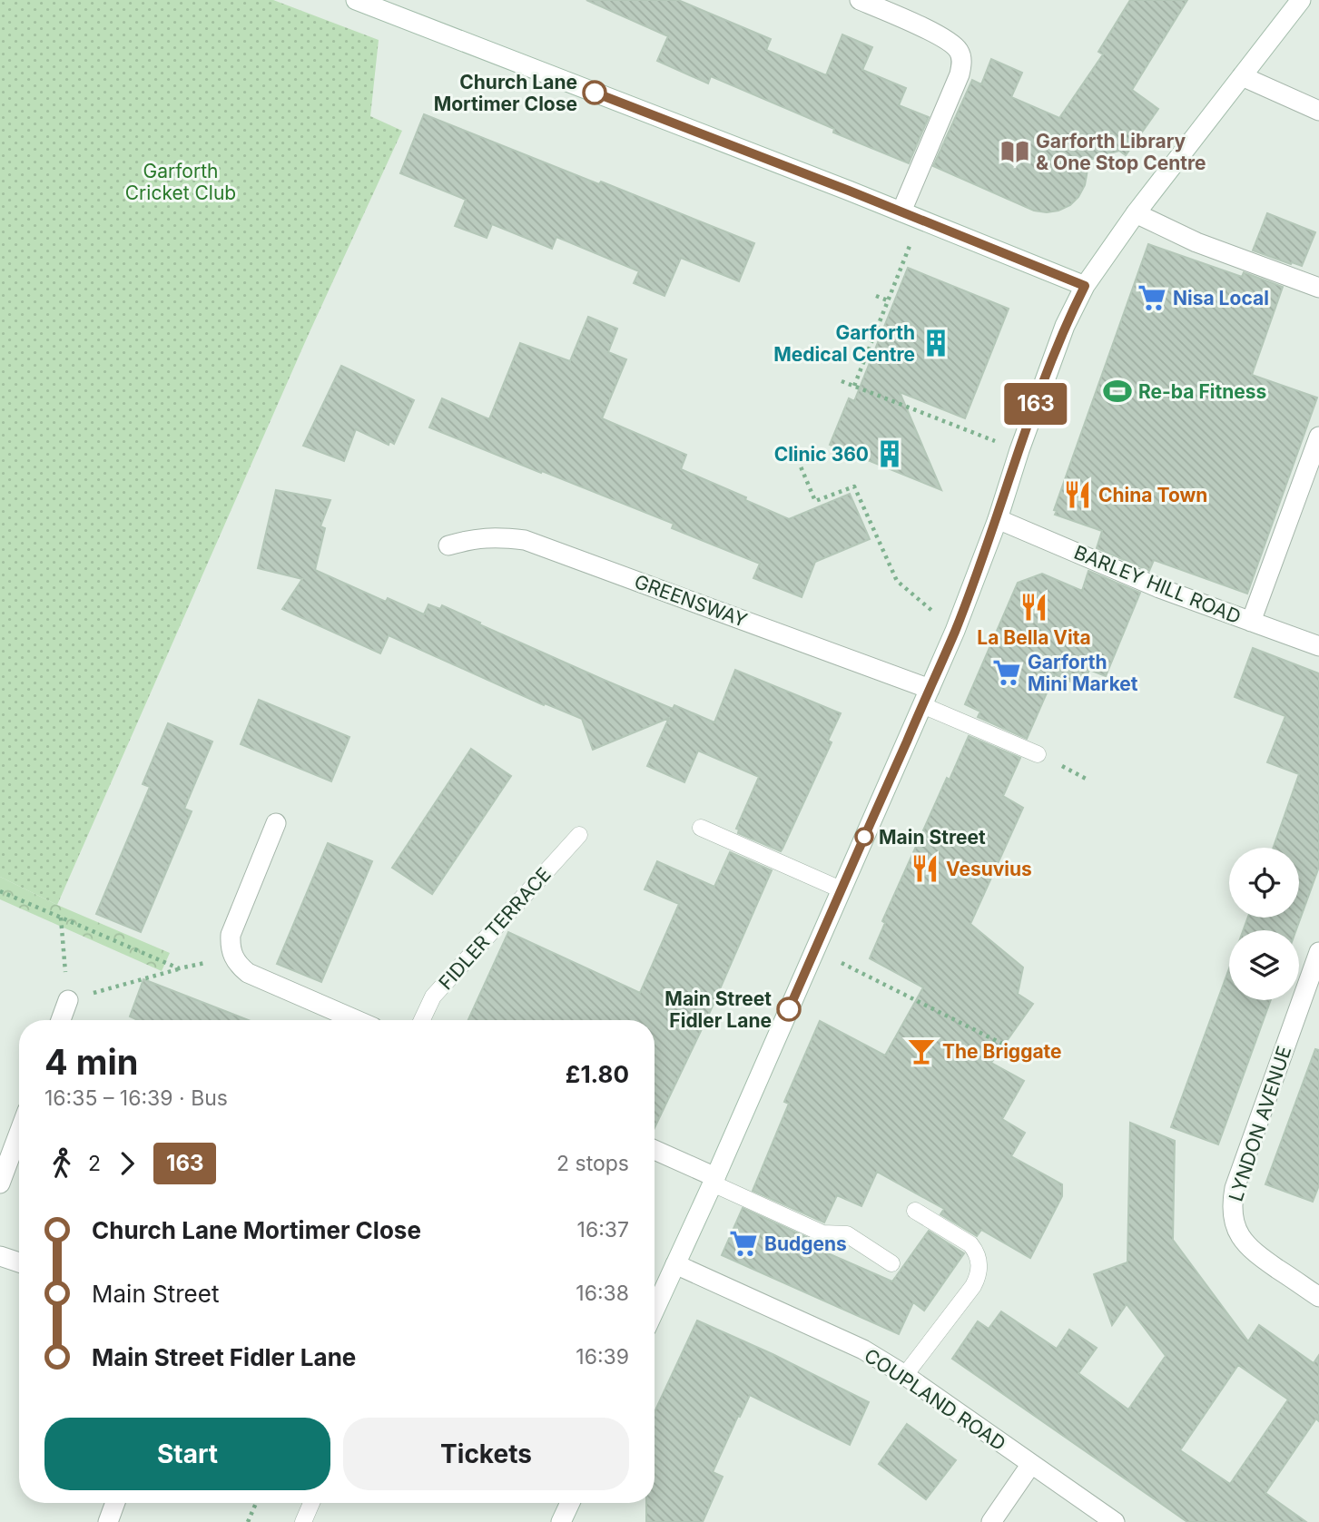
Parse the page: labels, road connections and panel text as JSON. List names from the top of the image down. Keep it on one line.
{"streets":{"street":["BARLEY HILL ROAD","GREENSWAY","LYNDON AVENUE","COUPLAND ROAD"],"lane":["FIDLER TERRACE"]},"parks":["Garforth Cricket Club"],"places":{"other":["Church Lane Mortimer Close","Main Street","Main Street Fidler Lane"],"library":["Garforth Library & One Stop Centre"],"supermarket":["Nisa Local","Garforth Mini Market","Budgens"],"building":["Garforth Medical Centre","Clinic 360"],"sports":["Re-ba Fitness"],"restaurant":["China Town","La Bella Vita","Vesuvius"],"bar":["The Briggate"]},"lines":["bus line 163"],"page":{"on_map":"163","heading":["4 min","16:35 – 16:39 · Bus","£1.80"],"legs":["2","163","2 stops"],"list":[{"name":"Church Lane Mortimer Close","value":"16:37"},{"name":"Main Street","value":"16:38"},{"name":"Main Street Fidler Lane","value":"16:39"}],"buttons":["Start","Tickets"]}}
